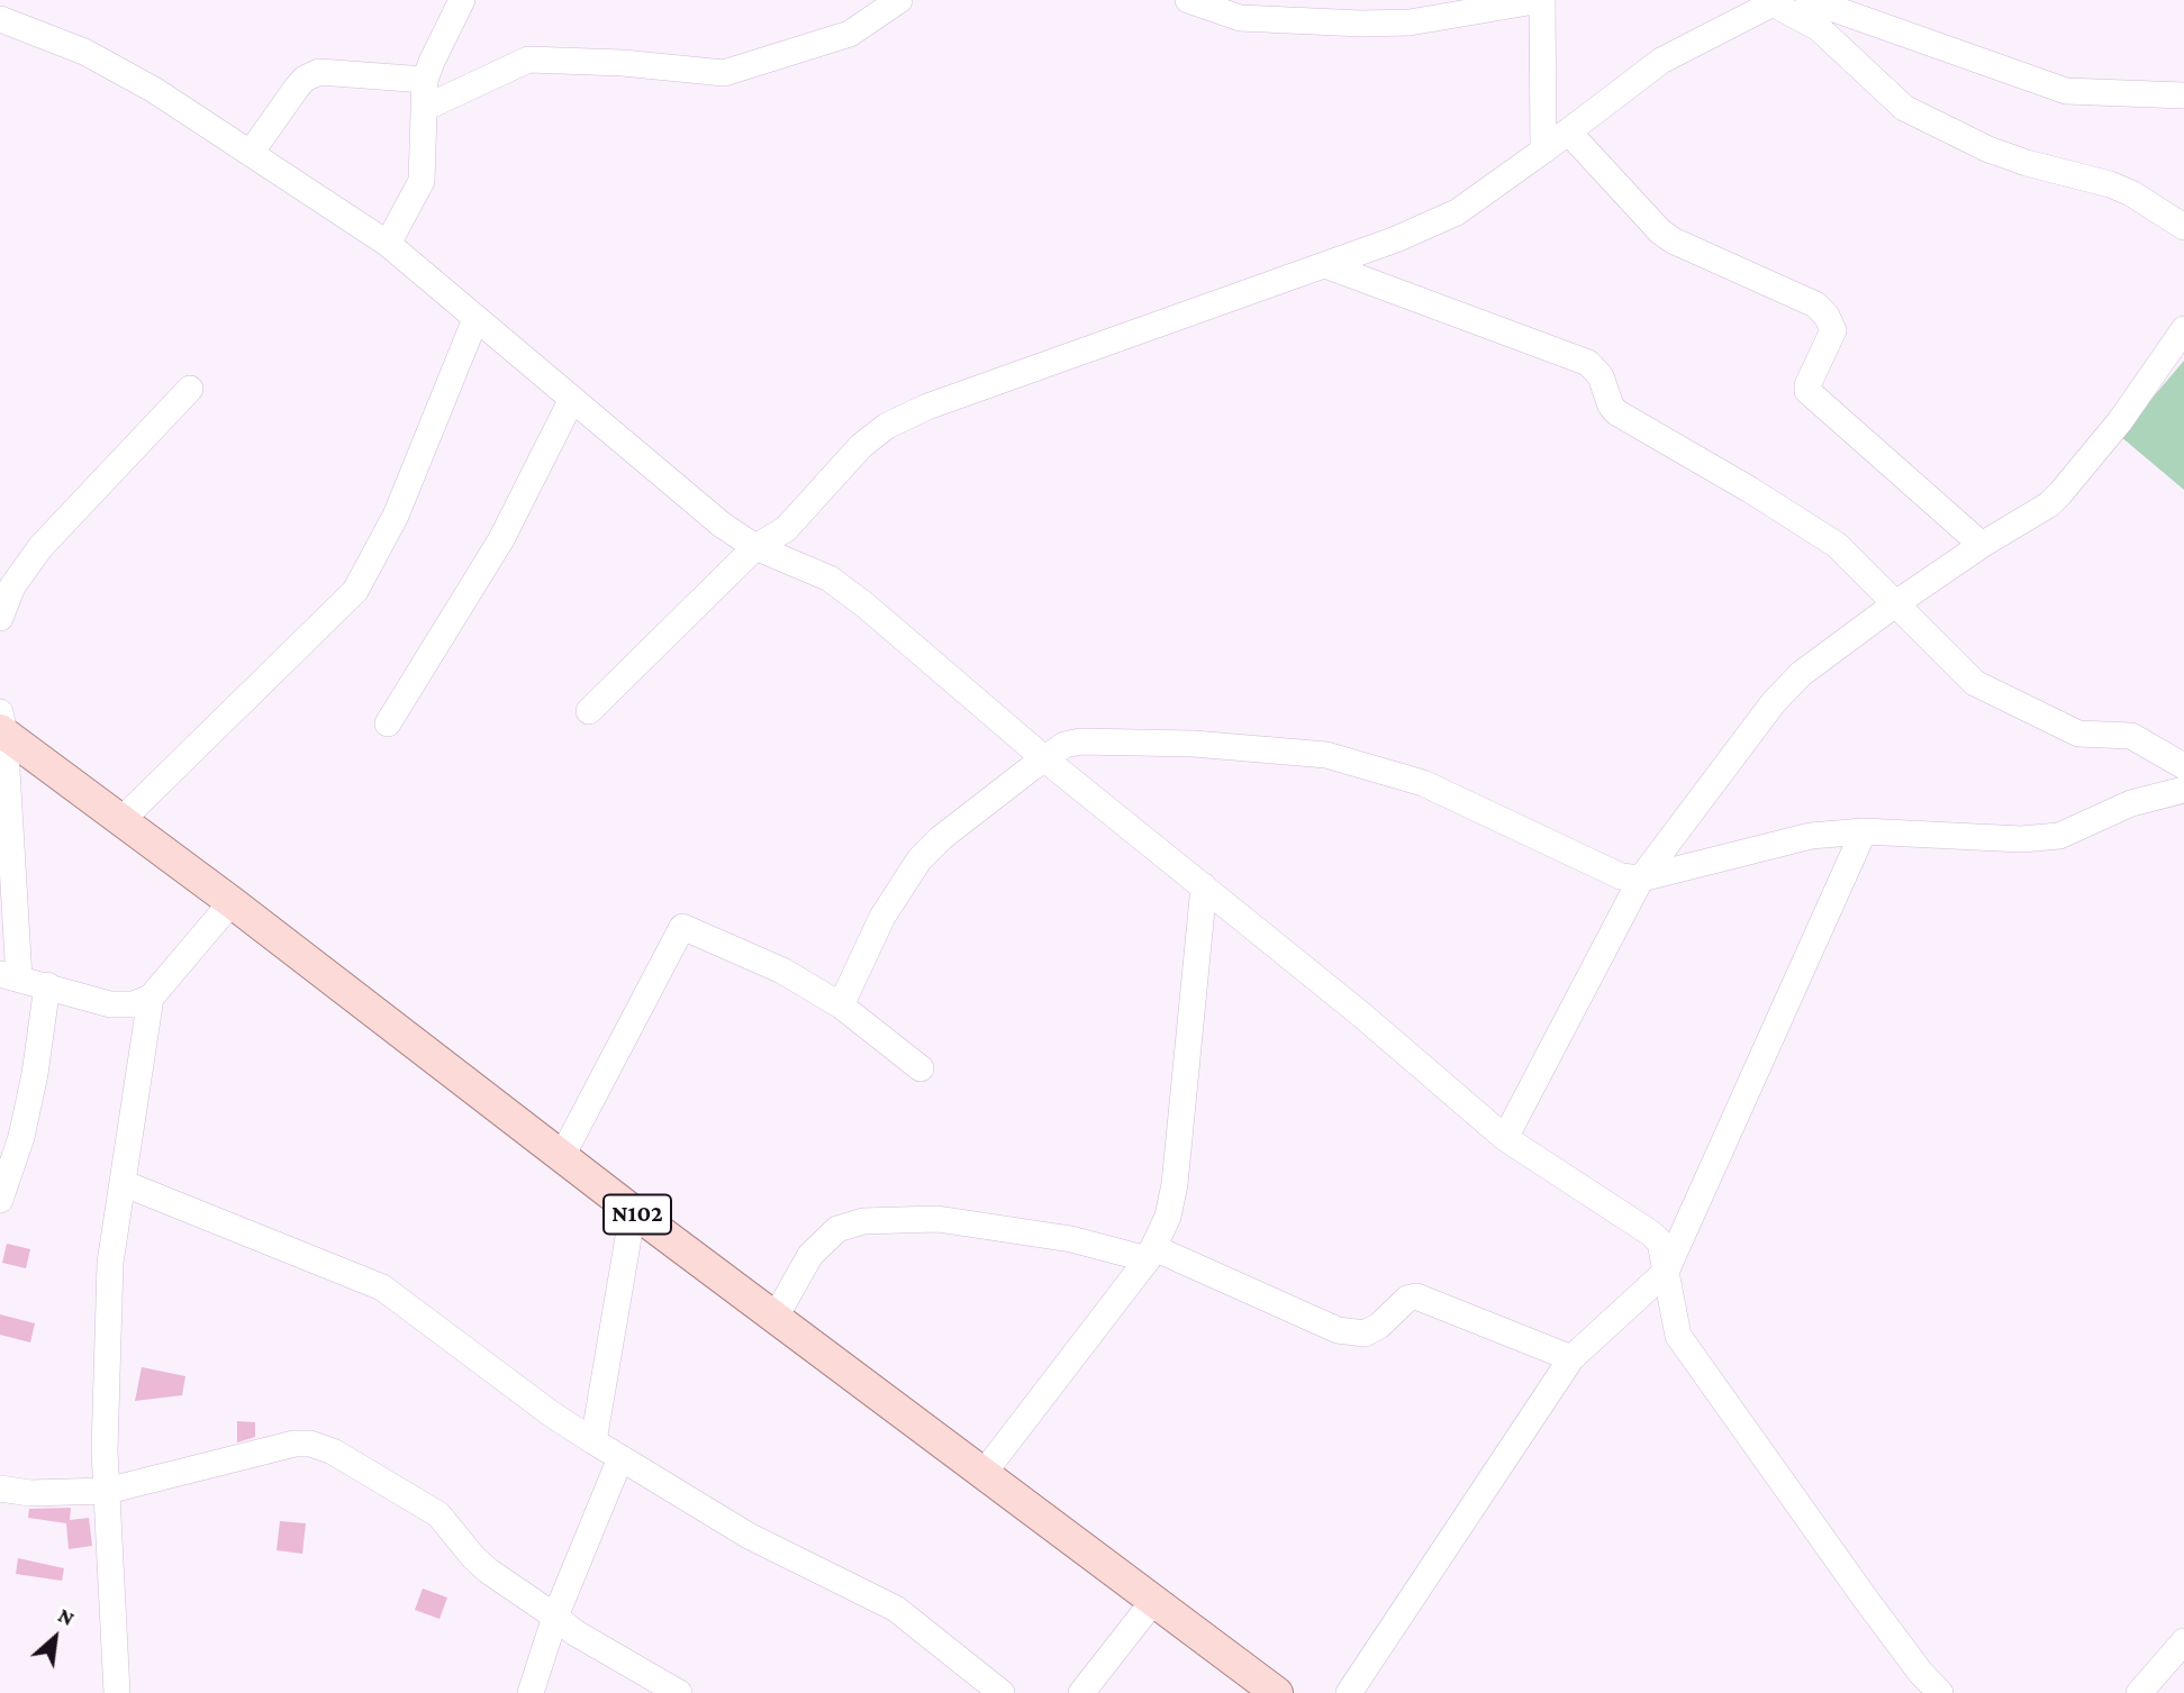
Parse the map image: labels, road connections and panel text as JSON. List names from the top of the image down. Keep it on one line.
{"streets":{"main road":["N102"]},"north":"top right"}
